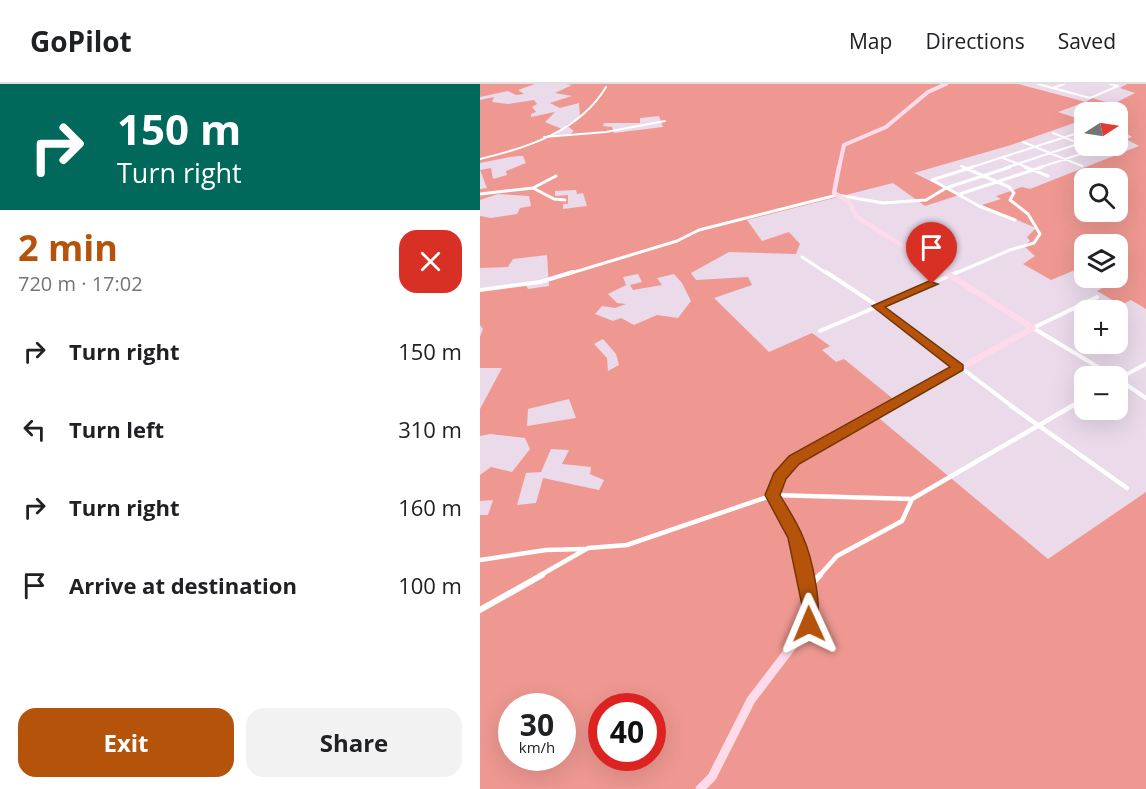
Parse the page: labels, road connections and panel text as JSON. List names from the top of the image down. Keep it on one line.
{"north":"right","page":{"header":"GoPilot","nav":["Map","Directions","Saved"],"turn":["150 m","Turn right"],"map_buttons":["+","−"],"heading":["2 min","720 m · 17:02"],"list":[{"name":"Turn right","value":"150 m"},{"name":"Turn left","value":"310 m"},{"name":"Turn right","value":"160 m"},{"name":"Arrive at destination","value":"100 m"}],"speed":"30 km/h","limit":"40","buttons":["Exit","Share"]}}
